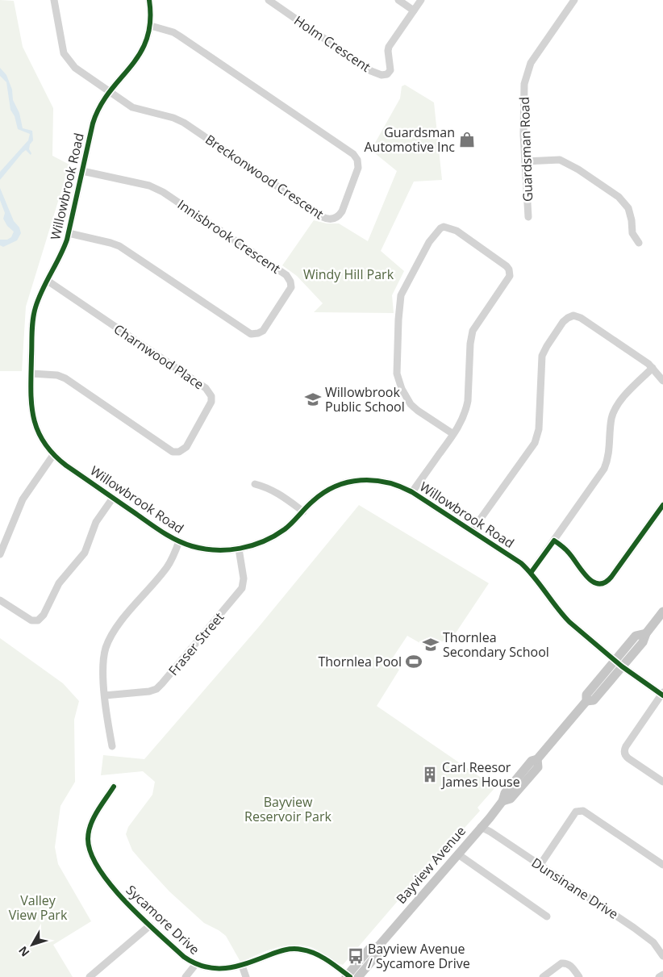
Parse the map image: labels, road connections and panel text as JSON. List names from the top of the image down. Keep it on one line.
{"streets":{"main road":["Bayview Avenue"],"street":["Holm Crescent","Guardsman Road","Breckonwood Crescent","Willowbrook Road","Innisbrook Crescent","Charnwood Place","Fraser Street","Dunsinane Drive","Sycamore Drive"]},"crossings":[["Breckonwood Crescent","Willowbrook Road"],["Willowbrook Road","Innisbrook Crescent"],["Willowbrook Road","Charnwood Place"],["Willowbrook Road","Fraser Street"],["Willowbrook Road","Bayview Avenue"],["Bayview Avenue","Dunsinane Drive"],["Bayview Avenue","Sycamore Drive"]],"parks":["Windy Hill Park","Bayview Reservoir Park","Valley View Park"],"places":{"shop":["Guardsman Automotive Inc"],"school or university":["Willowbrook Public School","Thornlea Secondary School"],"sports":["Thornlea Pool"],"building":["Carl Reesor James House"],"bus stop":["Bayview Avenue / Sycamore Drive"]},"north":"bottom left"}
